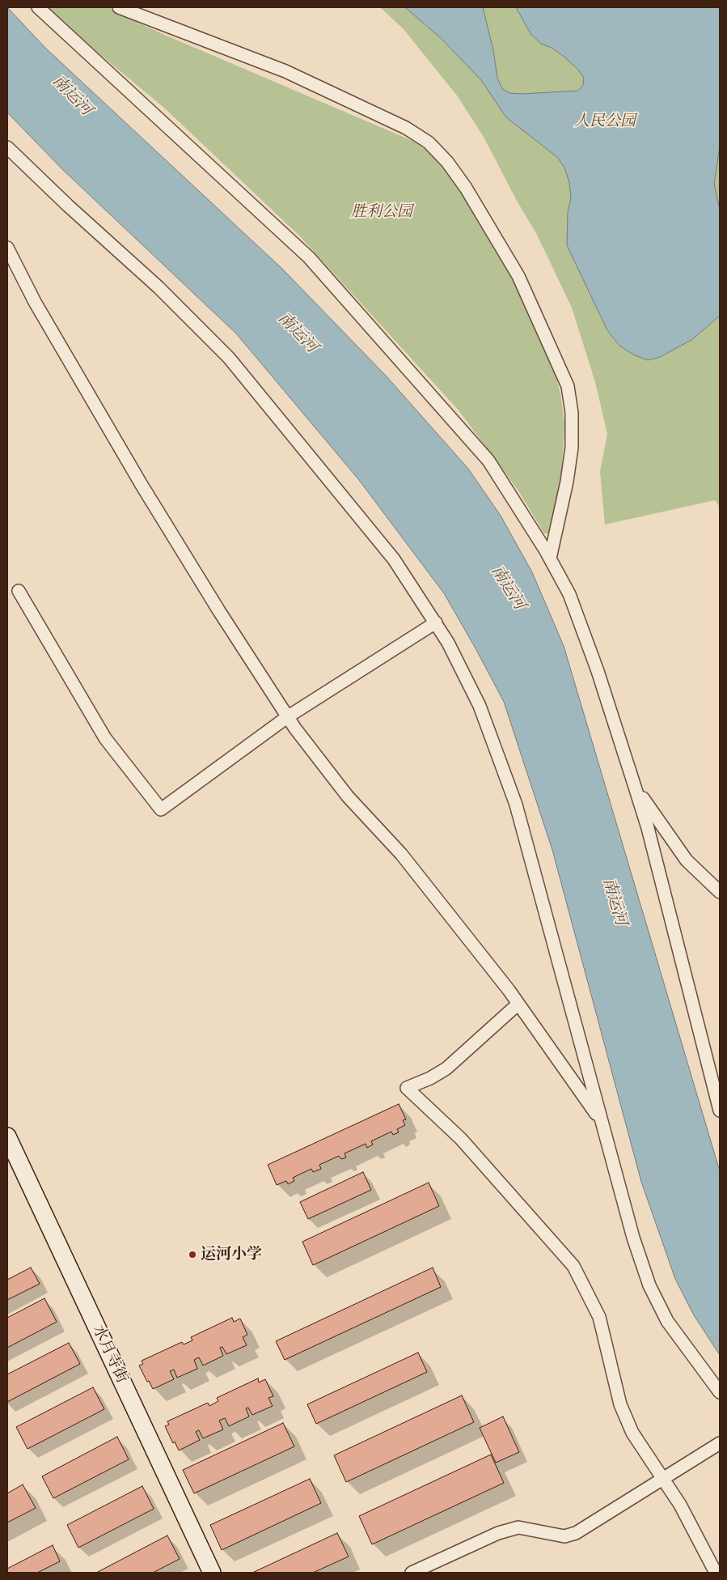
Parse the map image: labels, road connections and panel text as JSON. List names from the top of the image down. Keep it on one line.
{"streets":{"street":["水月寺街"]},"water":["南运河"],"parks":["人民公园","胜利公园"],"places":["运河小学"]}
